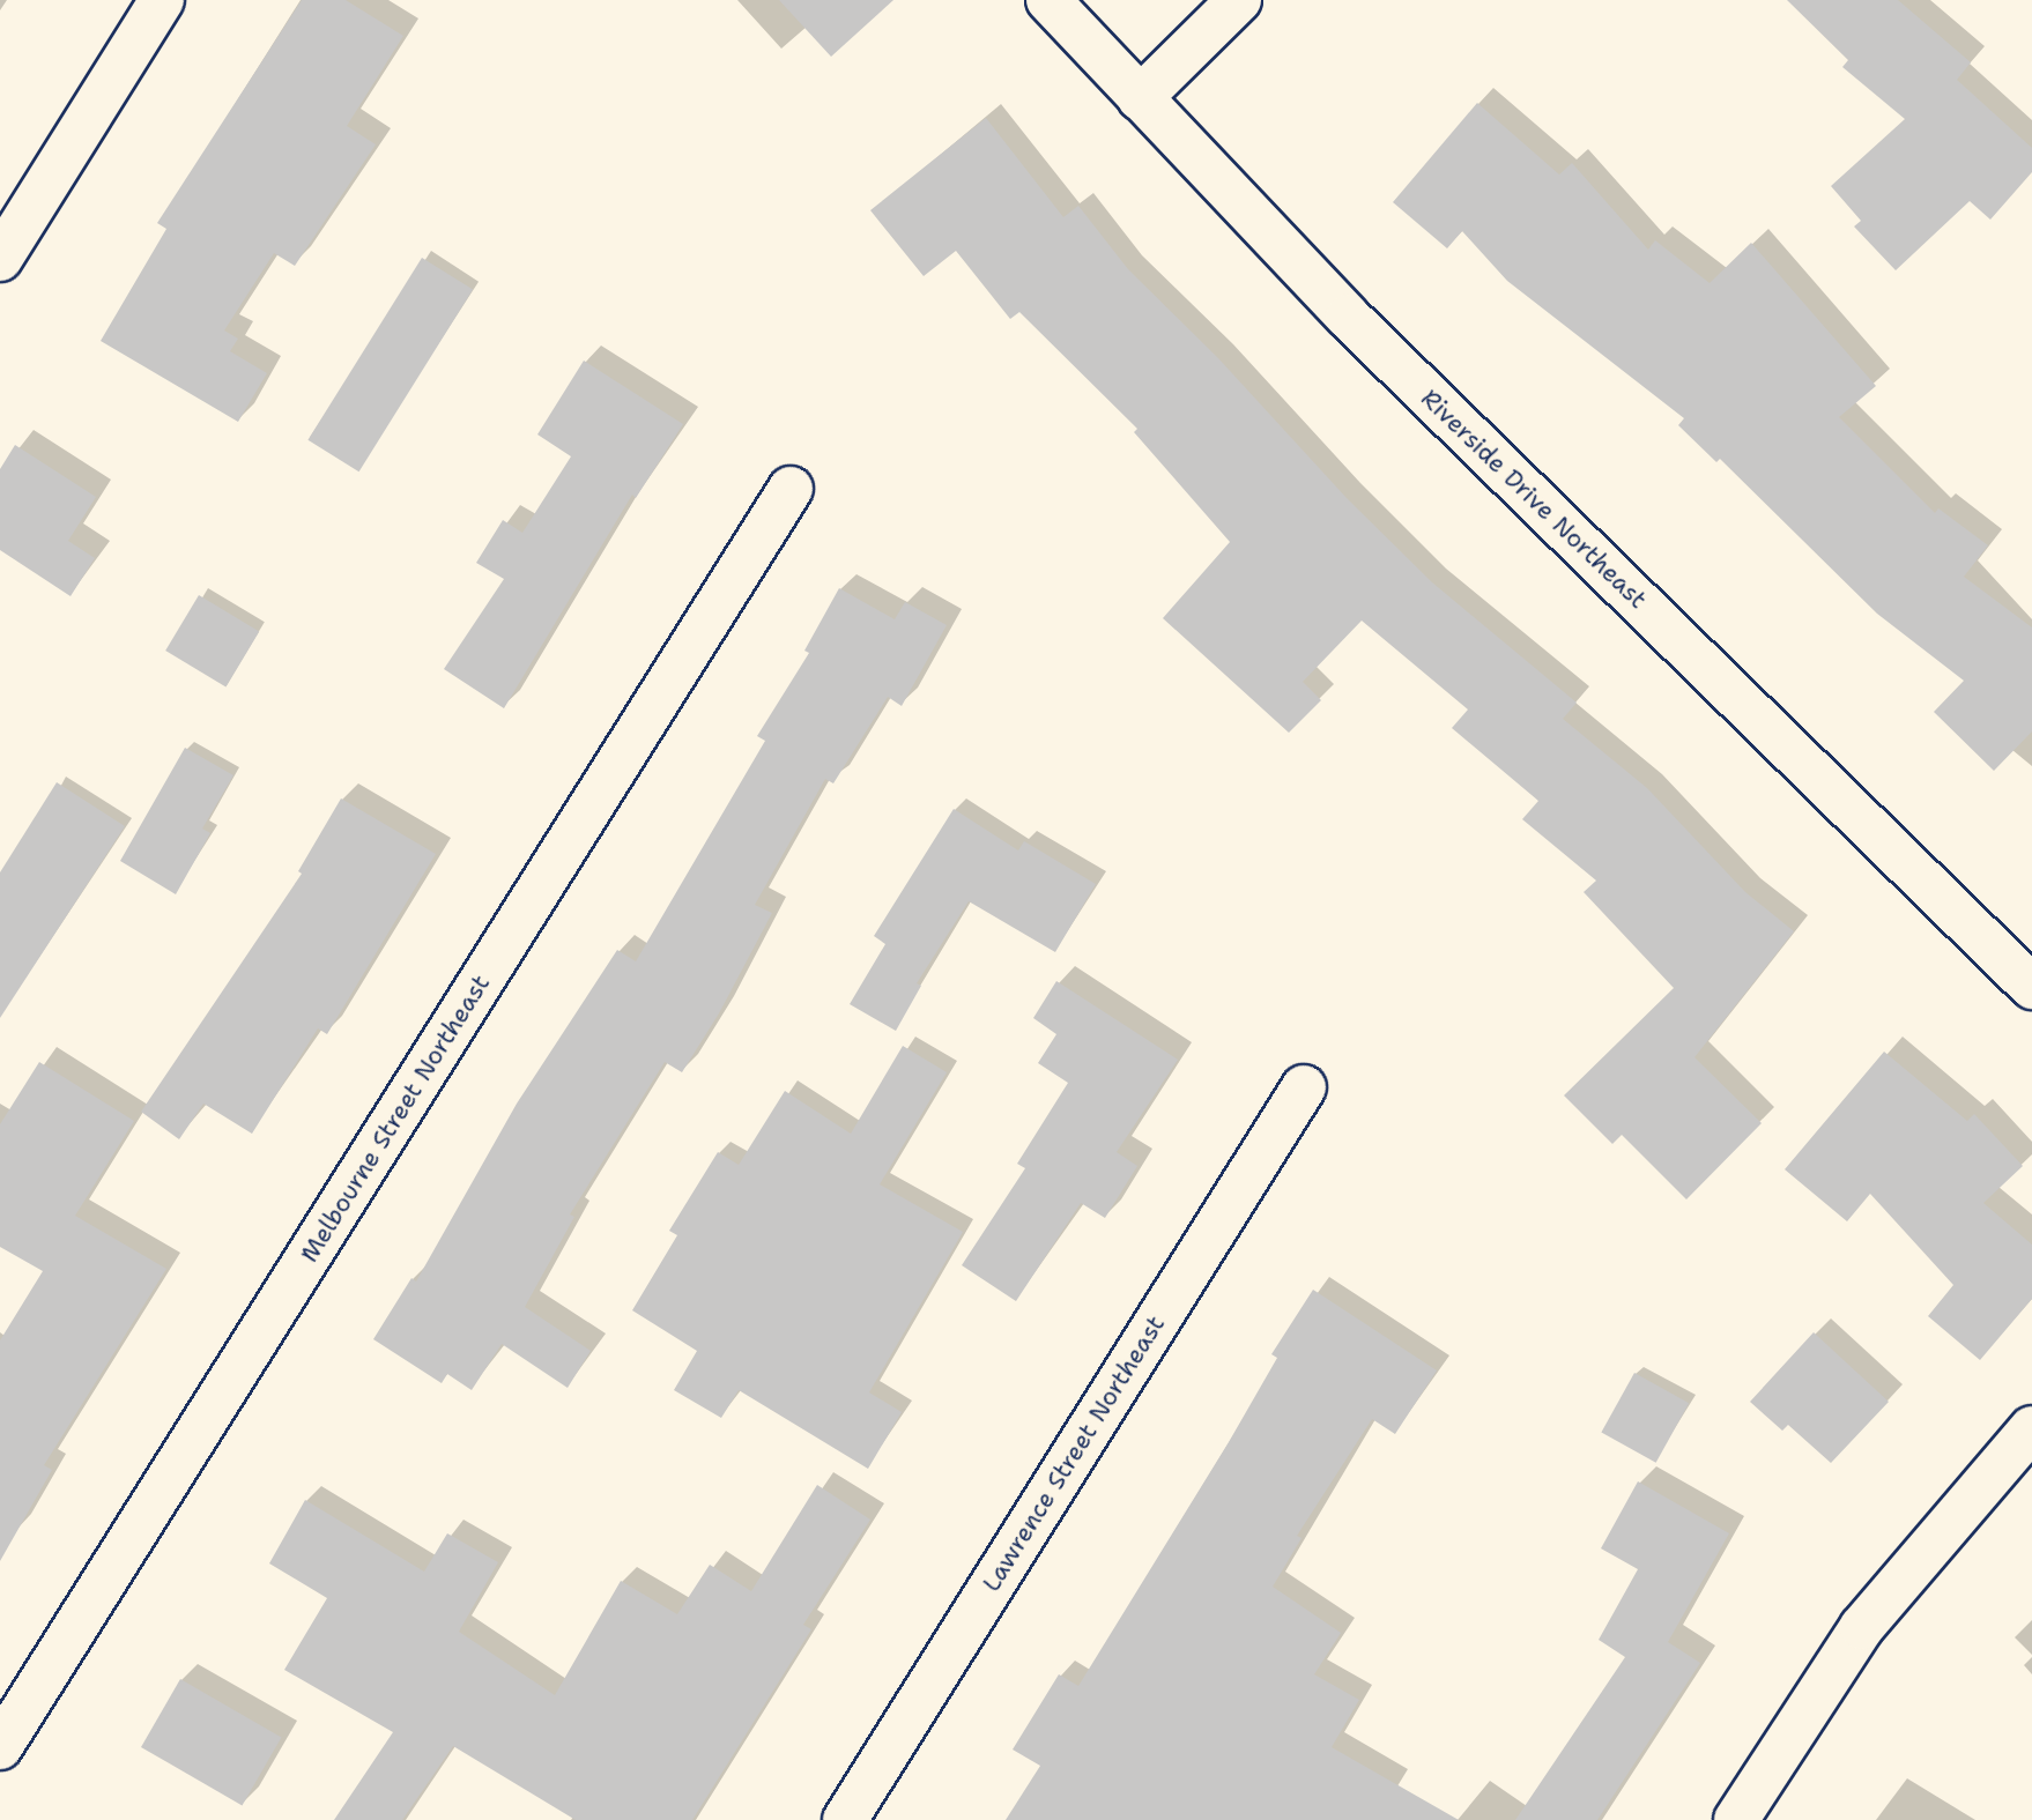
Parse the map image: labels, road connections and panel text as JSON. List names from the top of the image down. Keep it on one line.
{"streets":{"street":["Riverside Drive Northeast","Melbourne Street Northeast","Lawrence Street Northeast"]}}
